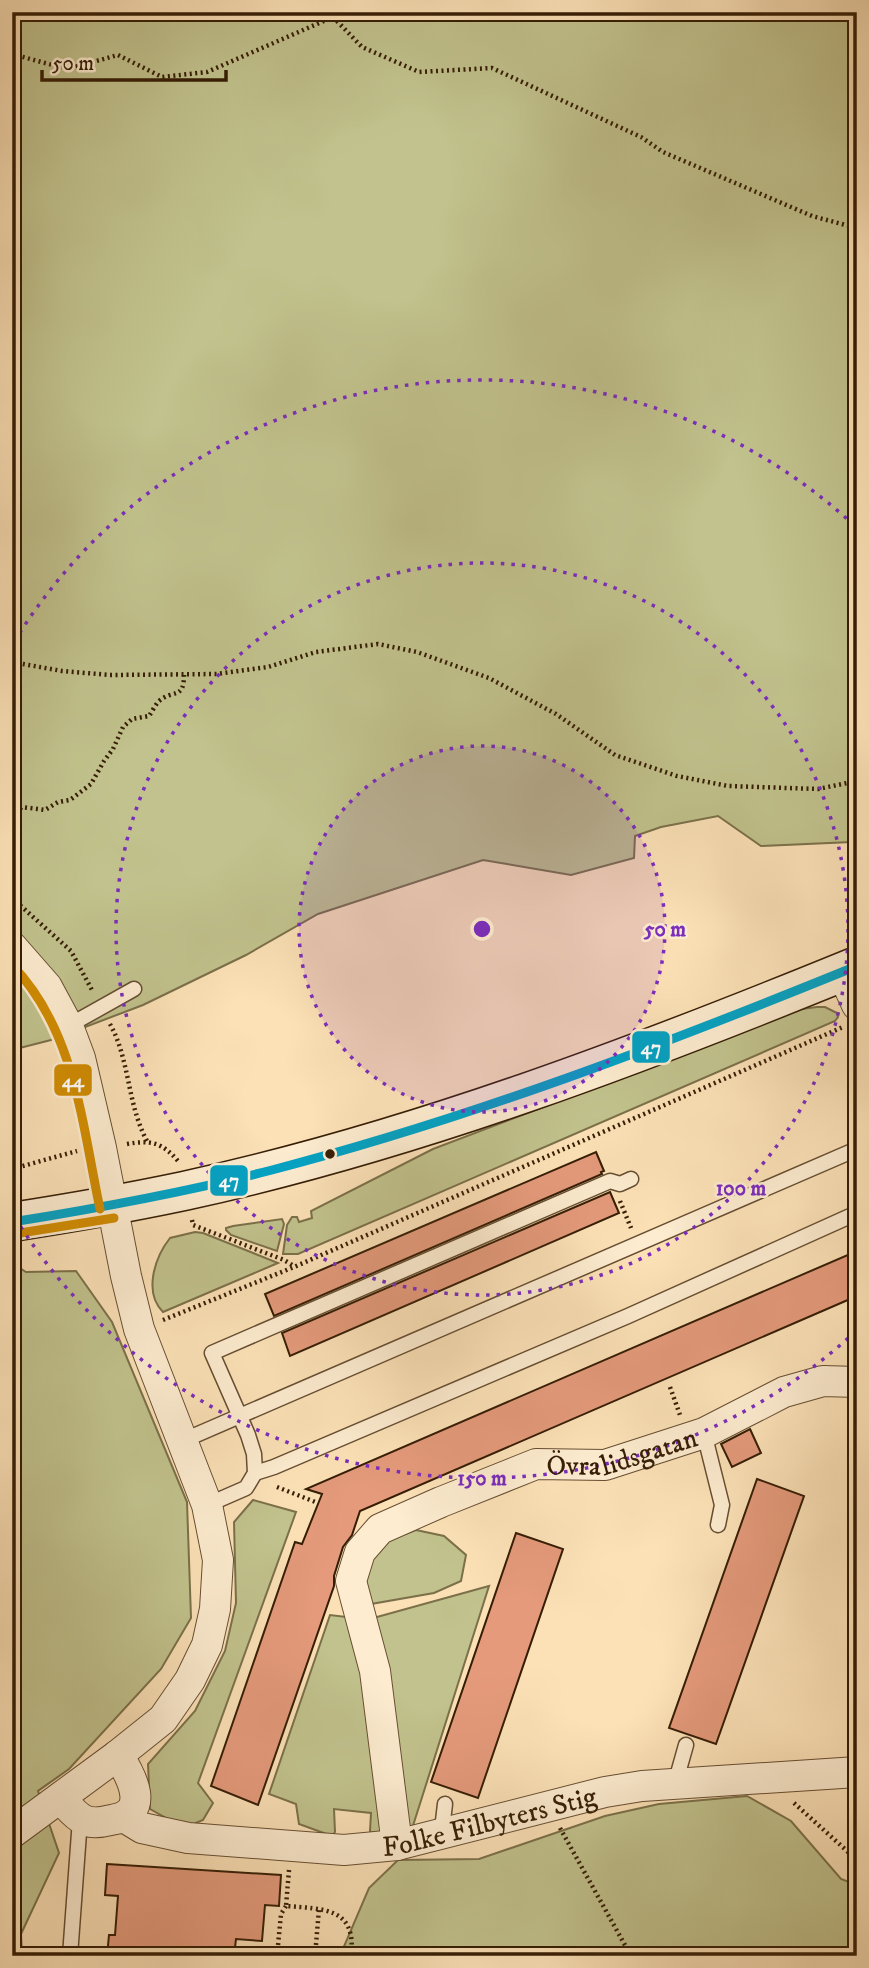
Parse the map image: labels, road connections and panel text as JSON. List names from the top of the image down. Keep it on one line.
{"streets":{"street":["Övralidsgatan","Folke Filbyters Stig"]},"crossings":[["Övralidsgatan","Folke Filbyters Stig"]],"lines":["transit line 44","transit line 47"],"scale_bar":"50 m","rings":["50 m","100 m","150 m"]}
